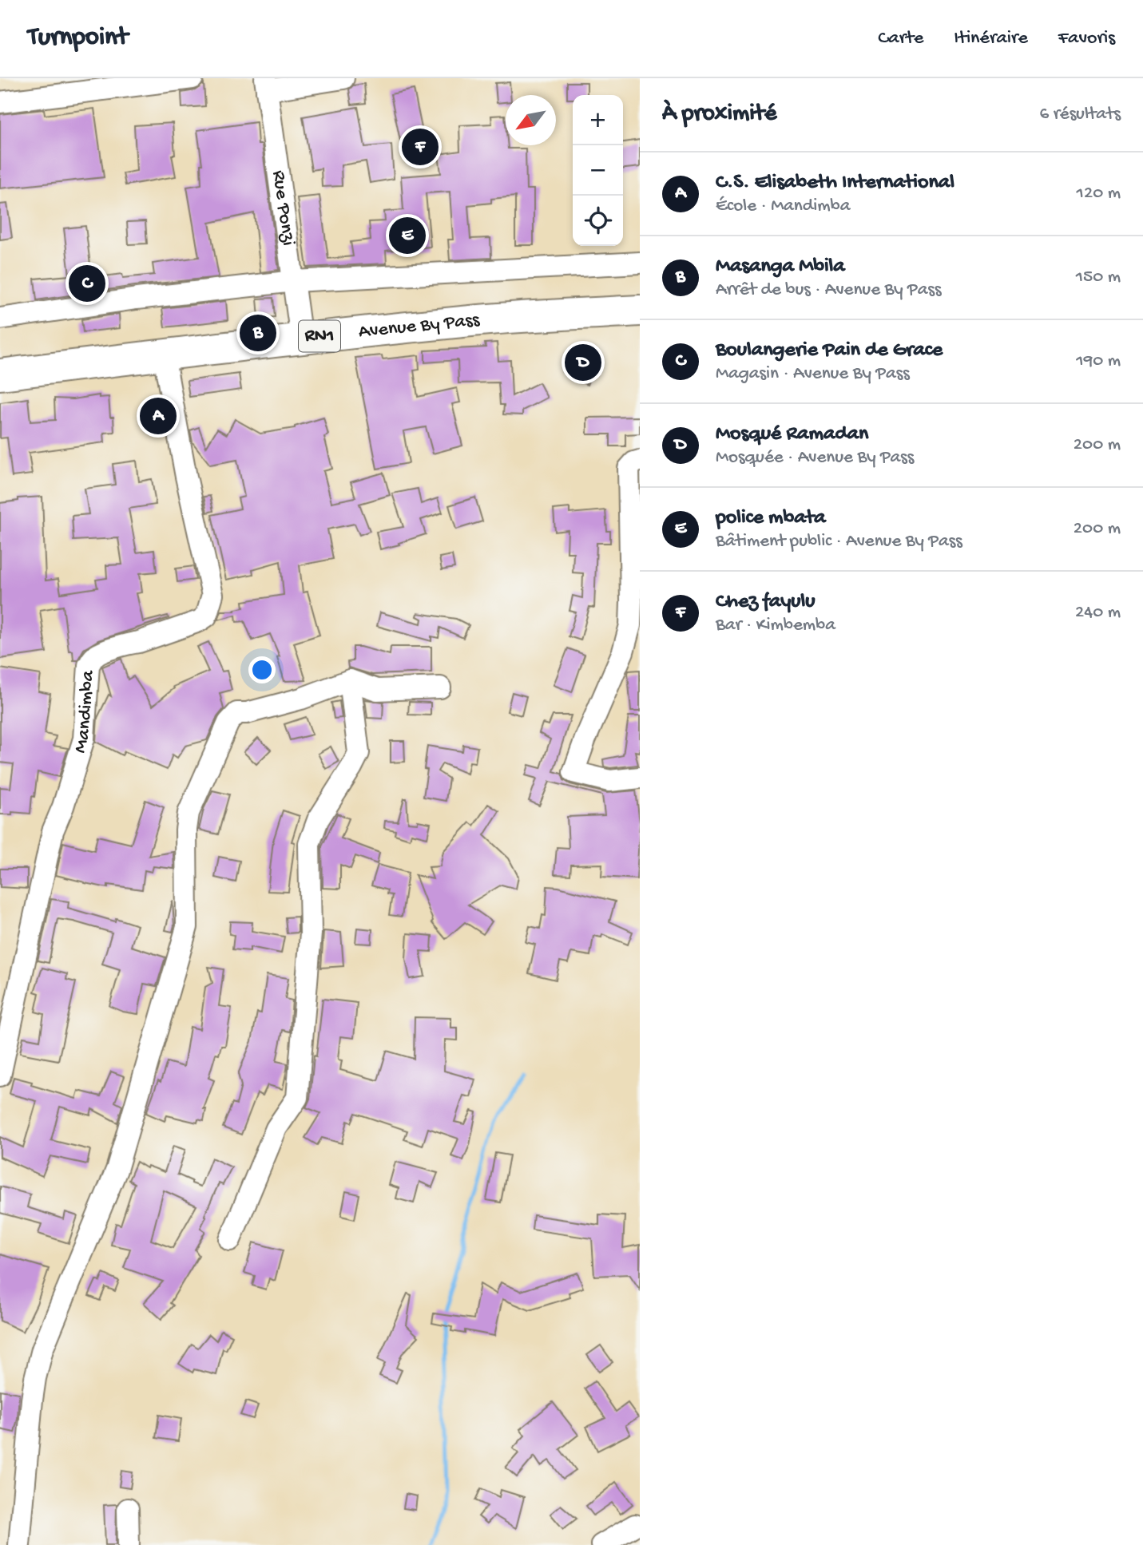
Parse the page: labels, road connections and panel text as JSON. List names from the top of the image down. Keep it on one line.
{"streets":{"highway":["Avenue By Pass","RN1"],"street":["Rue Ponzi","Mandimba"]},"crossings":[["Rue Ponzi","Avenue By Pass"],["Avenue By Pass","Mandimba"]],"north":"bottom left","page":{"header":"Turnpoint","nav":["Carte","Itinéraire","Favoris"],"heading":["À proximité","6 résultats"],"map_buttons":["+","−"],"pins":["F","E","C","B","D","A"],"list":[{"mark":"A","name":"C.S. Elisabeth International","note":"École · Mandimba","value":"120 m"},{"mark":"B","name":"Masanga Mbila","note":"Arrêt de bus · Avenue By Pass","value":"150 m"},{"mark":"C","name":"Boulangerie Pain de Grace","note":"Magasin · Avenue By Pass","value":"190 m"},{"mark":"D","name":"Mosqué Ramadan","note":"Mosquée · Avenue By Pass","value":"200 m"},{"mark":"E","name":"police mbata","note":"Bâtiment public · Avenue By Pass","value":"200 m"},{"mark":"F","name":"Chez fayulu","note":"Bar · Kimbemba","value":"240 m"}]}}
